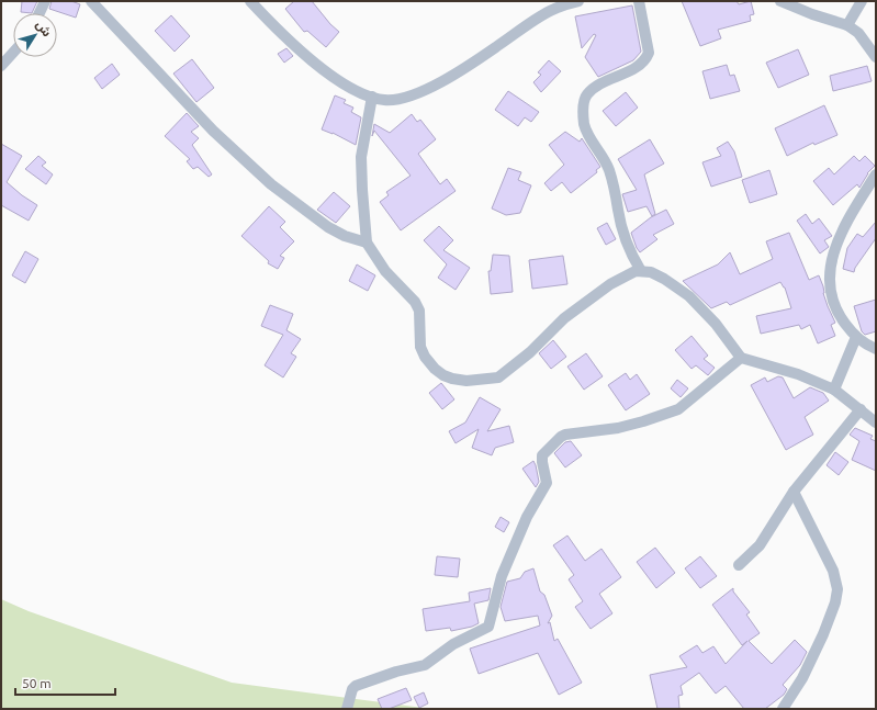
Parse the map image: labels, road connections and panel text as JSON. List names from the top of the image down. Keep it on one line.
{"scale_bar":"50 m","north":"top right"}
